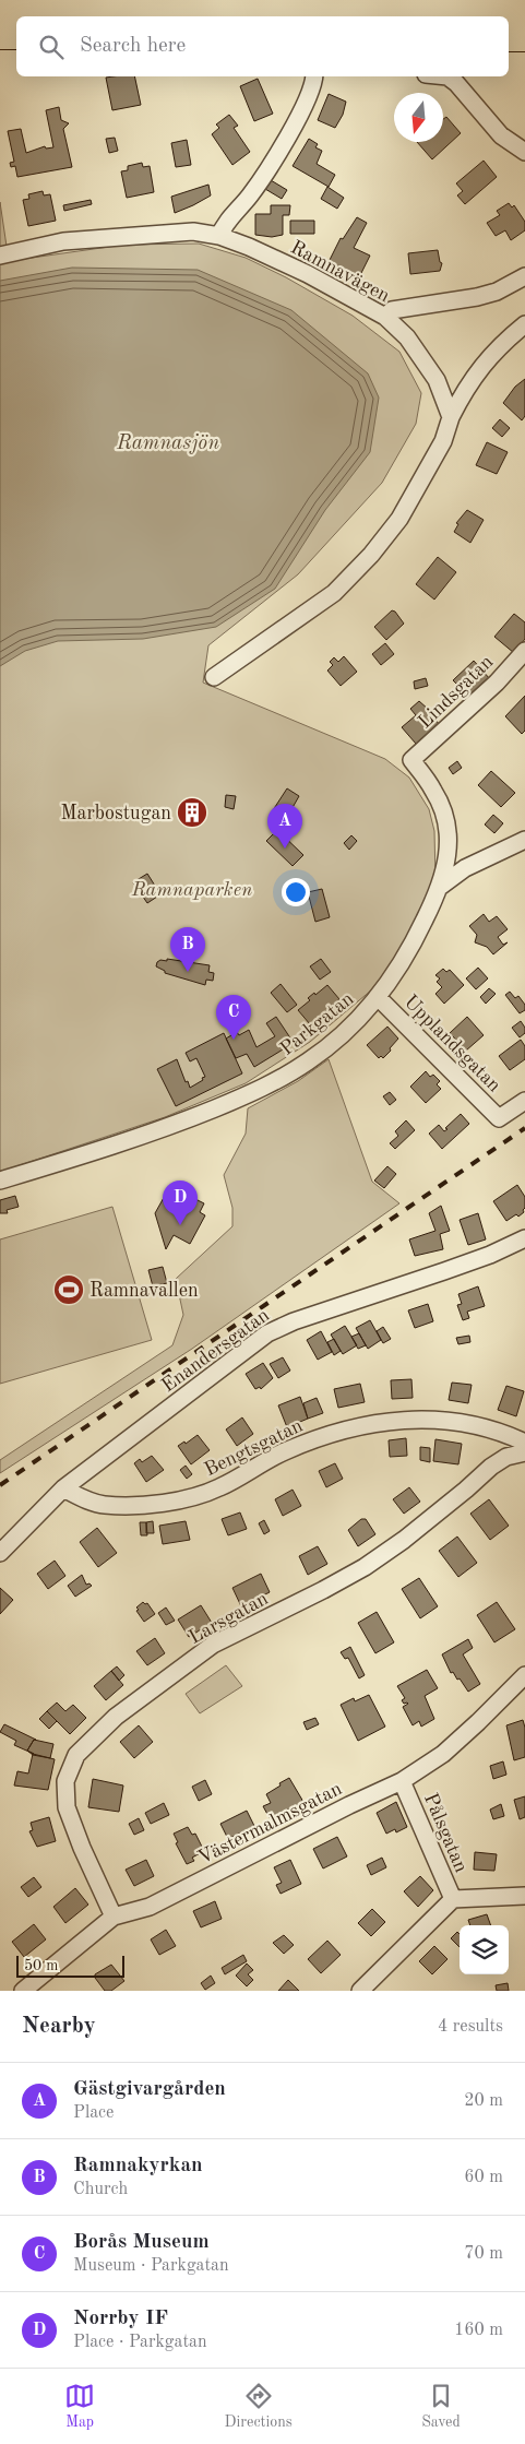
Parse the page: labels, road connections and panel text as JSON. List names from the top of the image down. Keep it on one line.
{"streets":{"street":["Ramnavägen","Lindsgatan","Parkgatan","Upplandsgatan","Enandersgatan","Bengtsgatan","Larsgatan","Västermalmsgatan","Pålsgatan"]},"crossings":[["Lindsgatan","Parkgatan"],["Parkgatan","Upplandsgatan"],["Enandersgatan","Bengtsgatan"],["Larsgatan","Västermalmsgatan"],["Västermalmsgatan","Pålsgatan"]],"water":["Ramnasjön"],"parks":["Ramnaparken"],"places":{"building":["Marbostugan"],"sports":["Ramnavallen"]},"scale_bar":"50 m","north":"bottom","page":{"search":"Search here","pins":["A","B","C","D"],"scale":"50 m","heading":["Nearby","4 results"],"list":[{"mark":"A","name":"Gästgivargården","note":"Place","value":"20 m"},{"mark":"B","name":"Ramnakyrkan","note":"Church","value":"60 m"},{"mark":"C","name":"Borås Museum","note":"Museum · Parkgatan","value":"70 m"},{"mark":"D","name":"Norrby IF","note":"Place · Parkgatan","value":"160 m"}],"nav":["Map","Directions","Saved"]}}
